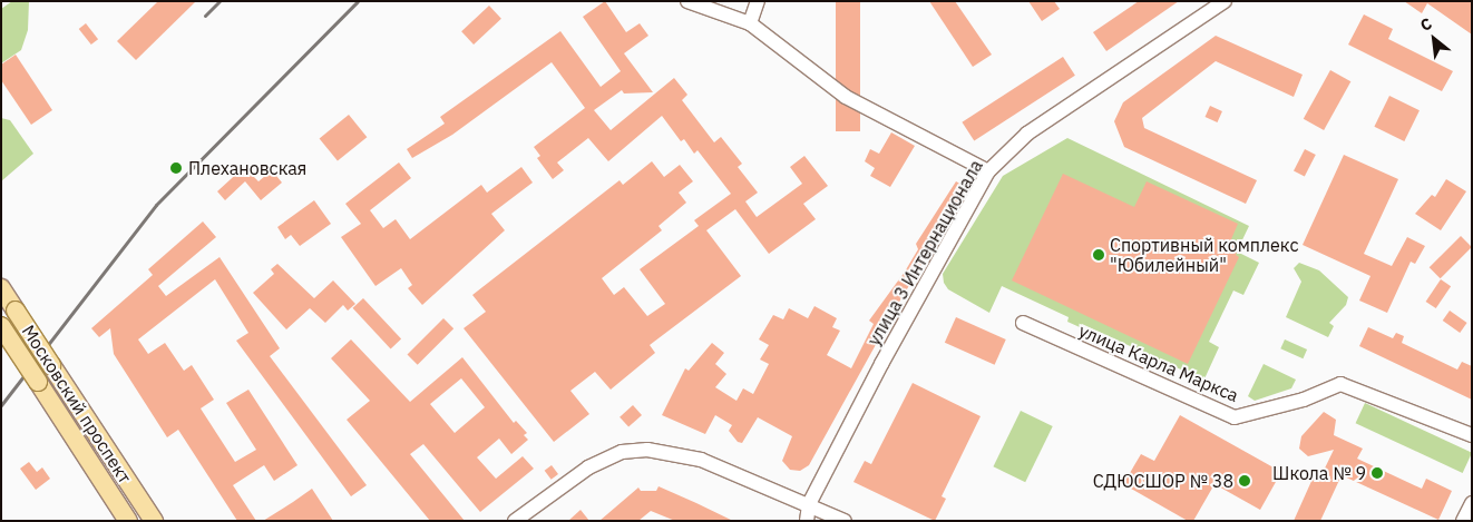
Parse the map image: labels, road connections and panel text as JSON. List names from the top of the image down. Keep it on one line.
{"streets":{"main road":["Московский проспект"],"street":["улица 3 Интернационала","улица Карла Маркса"]},"places":["Плехановская","Спортивный комплекс \"Юбилейный\"","Школа № 9","СДЮСШОР № 38"],"north":"top left"}
